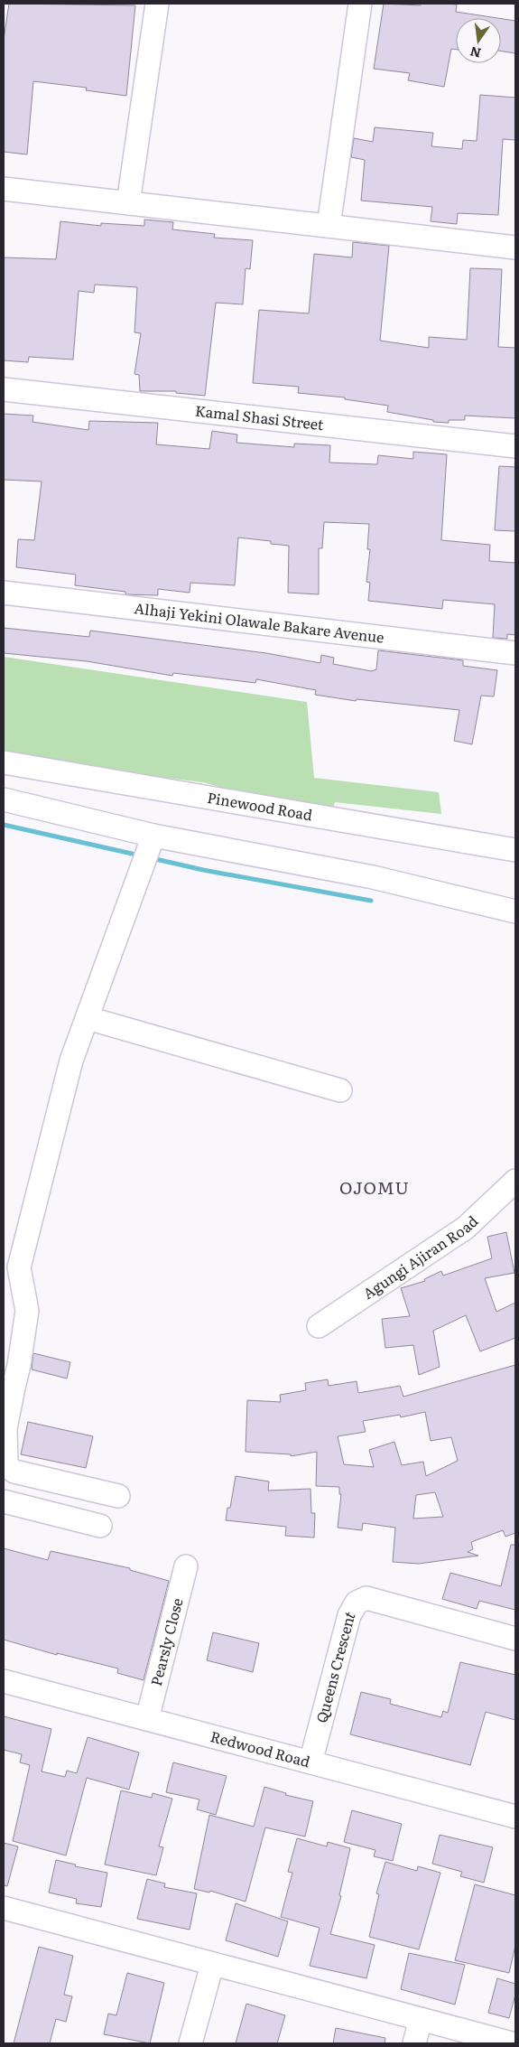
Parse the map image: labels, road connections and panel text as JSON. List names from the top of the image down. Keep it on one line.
{"streets":{"street":["Kamal Shasi Street","Alhaji Yekini Olawale Bakare Avenue","Pinewood Road","Agungi Ajiran Road","Pearsly Close","Queens Crescent","Redwood Road"]},"crossings":[["Pearsly Close","Redwood Road"],["Queens Crescent","Redwood Road"]],"districts":["OJOMU"],"north":"bottom"}
